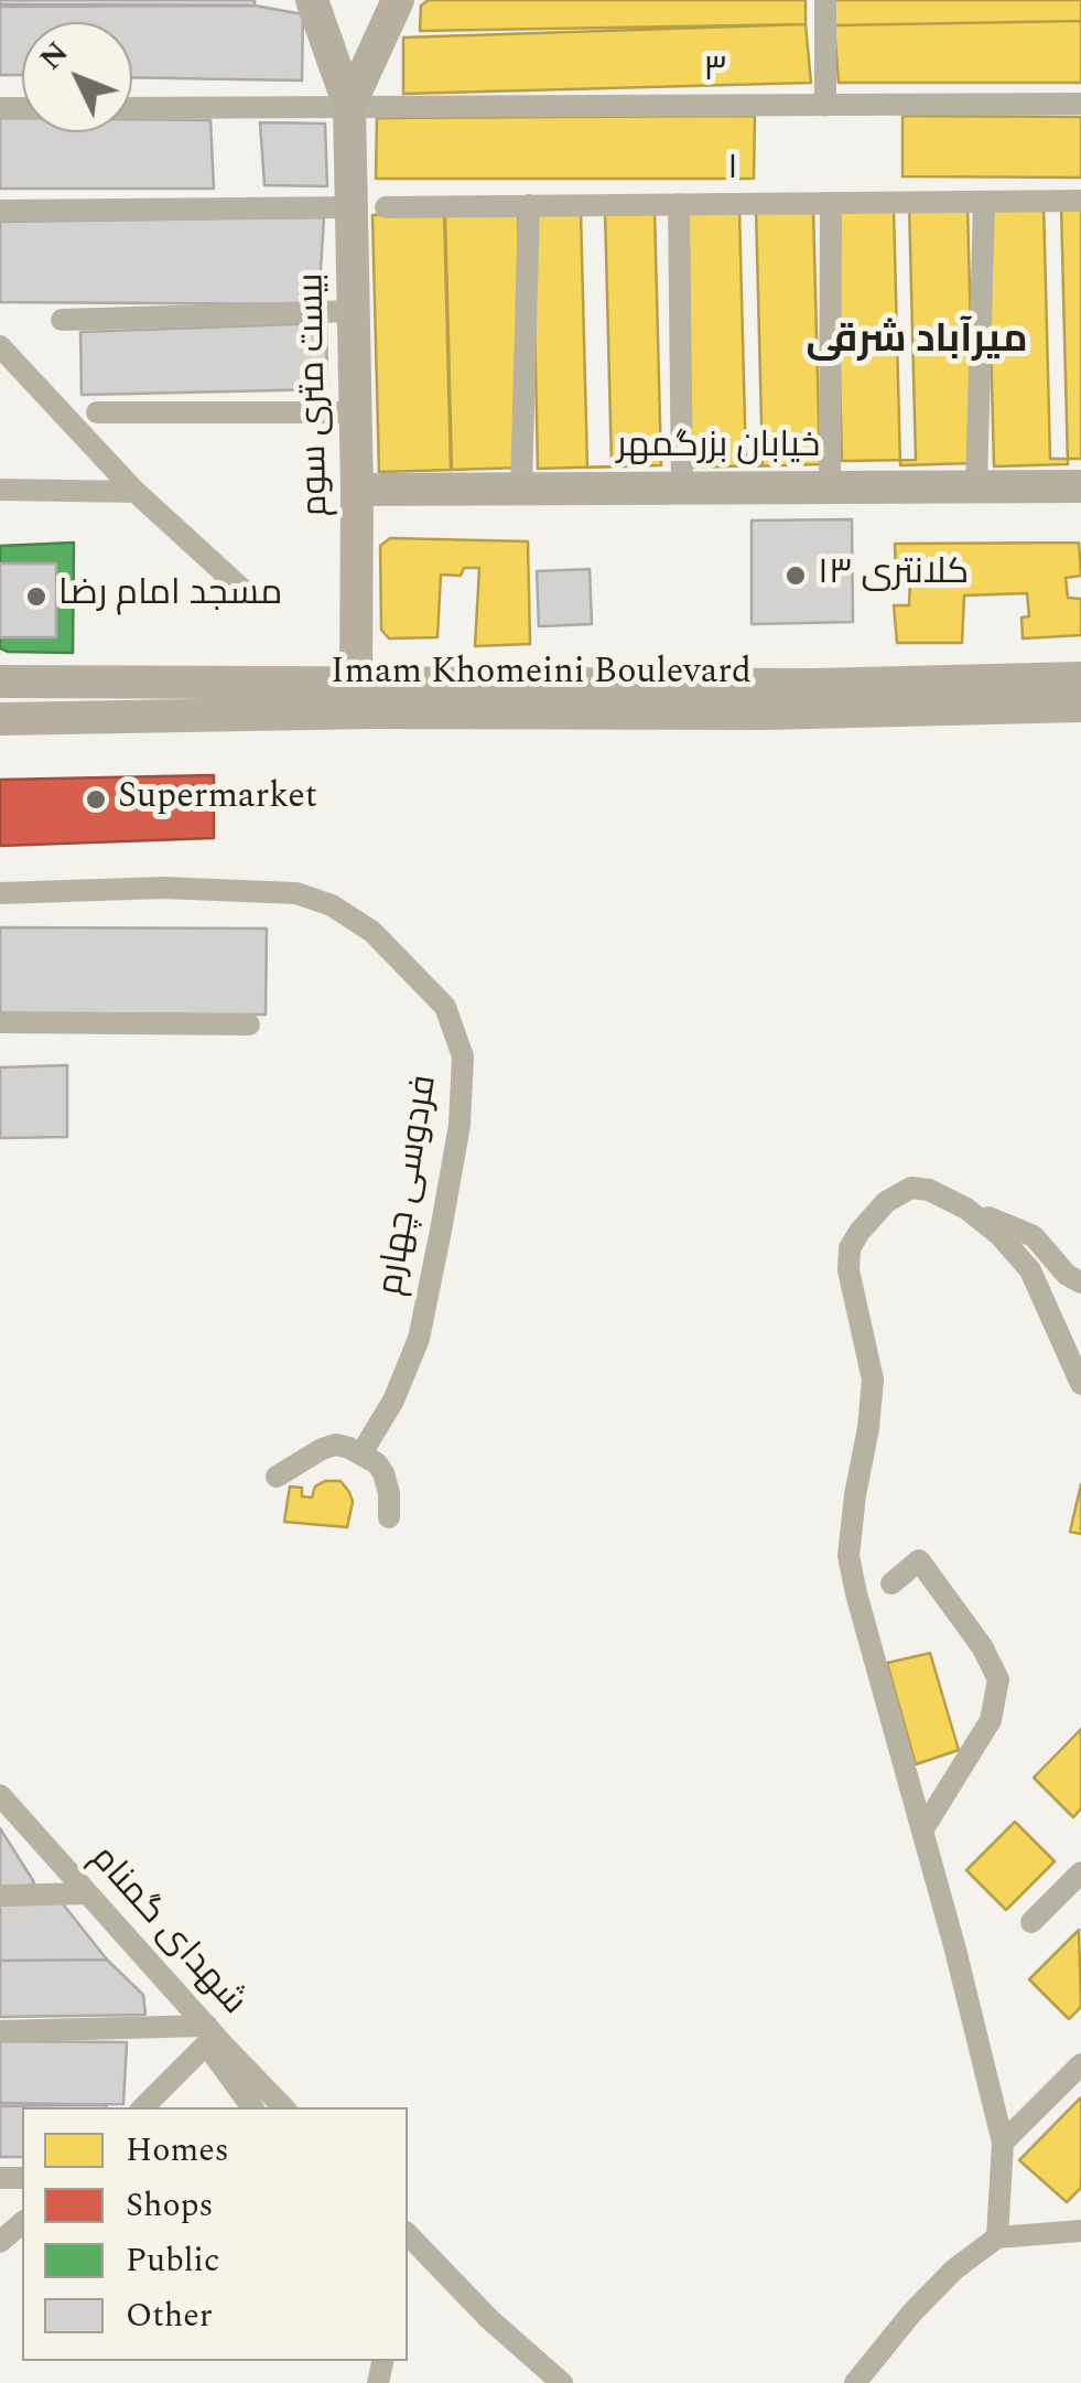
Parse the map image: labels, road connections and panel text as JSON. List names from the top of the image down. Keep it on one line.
{"streets":{"main road":["بیست متری سوم","خیابان بزرگمهر","Imam Khomeini Boulevard"],"street":["۳","۱","فردوسی چهارم","شهدای گمنام"]},"crossings":[["۳","بیست متری سوم"],["بیست متری سوم","خیابان بزرگمهر"],["بیست متری سوم","Imam Khomeini Boulevard"]],"districts":["میرآباد شرقی"],"places":["کلانتری ۱۳","مسجد امام رضا","Supermarket"],"legend":["Homes","Shops","Public","Other"],"north":"top left"}
